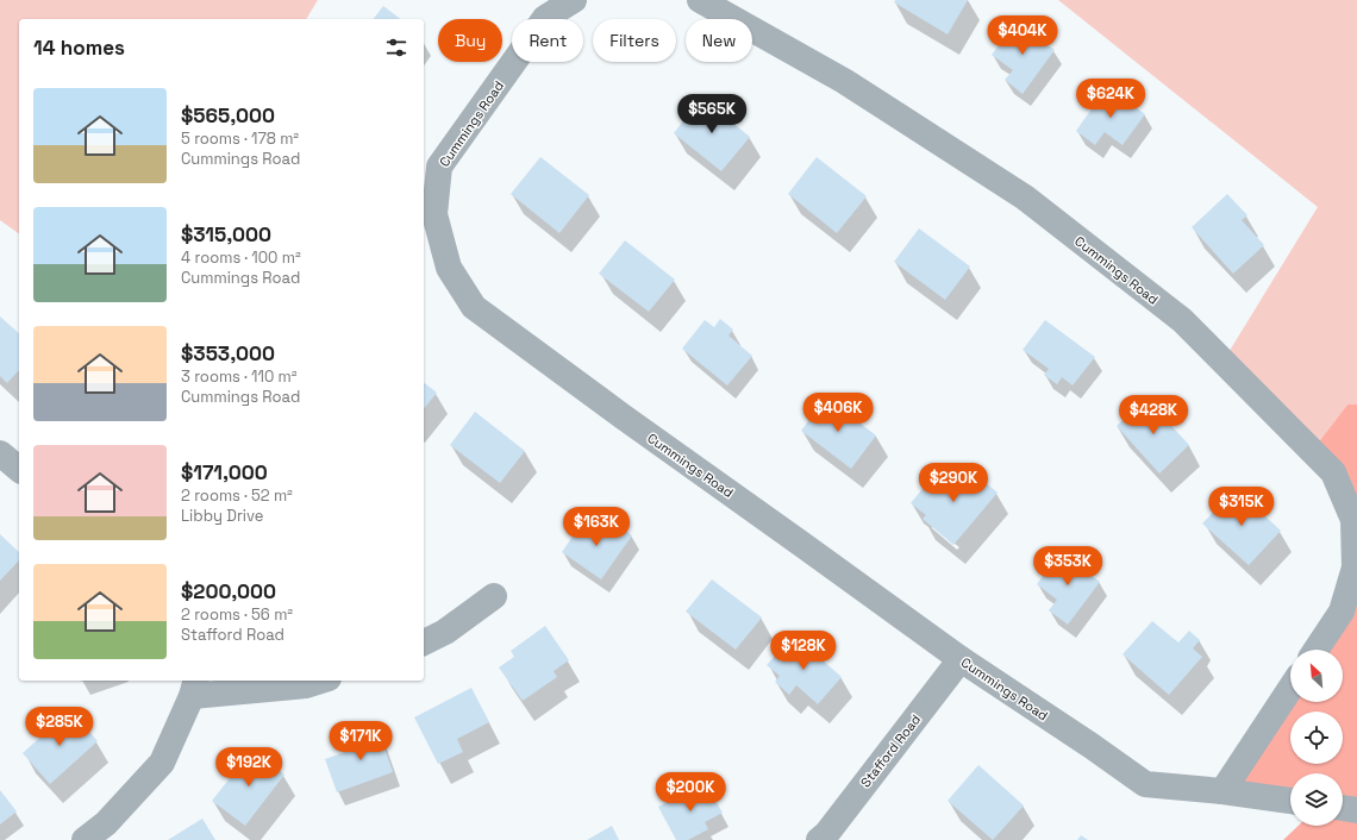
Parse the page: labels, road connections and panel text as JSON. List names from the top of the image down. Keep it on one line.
{"streets":{"street":["Cummings Road","Stafford Road"]},"crossings":[["Cummings Road","Stafford Road"]],"north":"top left","page":{"price":["$404K","$624K","$565K","$406K","$428K","$290K","$315K","$163K","$353K","$128K","$285K","$171K","$192K","$200K"],"chip":["Buy","Rent","Filters","New"],"heading":"14 homes","list":[{"name":"$565,000","note":"5 rooms · 178 m² · Cummings Road"},{"name":"$315,000","note":"4 rooms · 100 m² · Cummings Road"},{"name":"$353,000","note":"3 rooms · 110 m² · Cummings Road"},{"name":"$171,000","note":"2 rooms · 52 m² · Libby Drive"},{"name":"$200,000","note":"2 rooms · 56 m² · Stafford Road"}]}}
